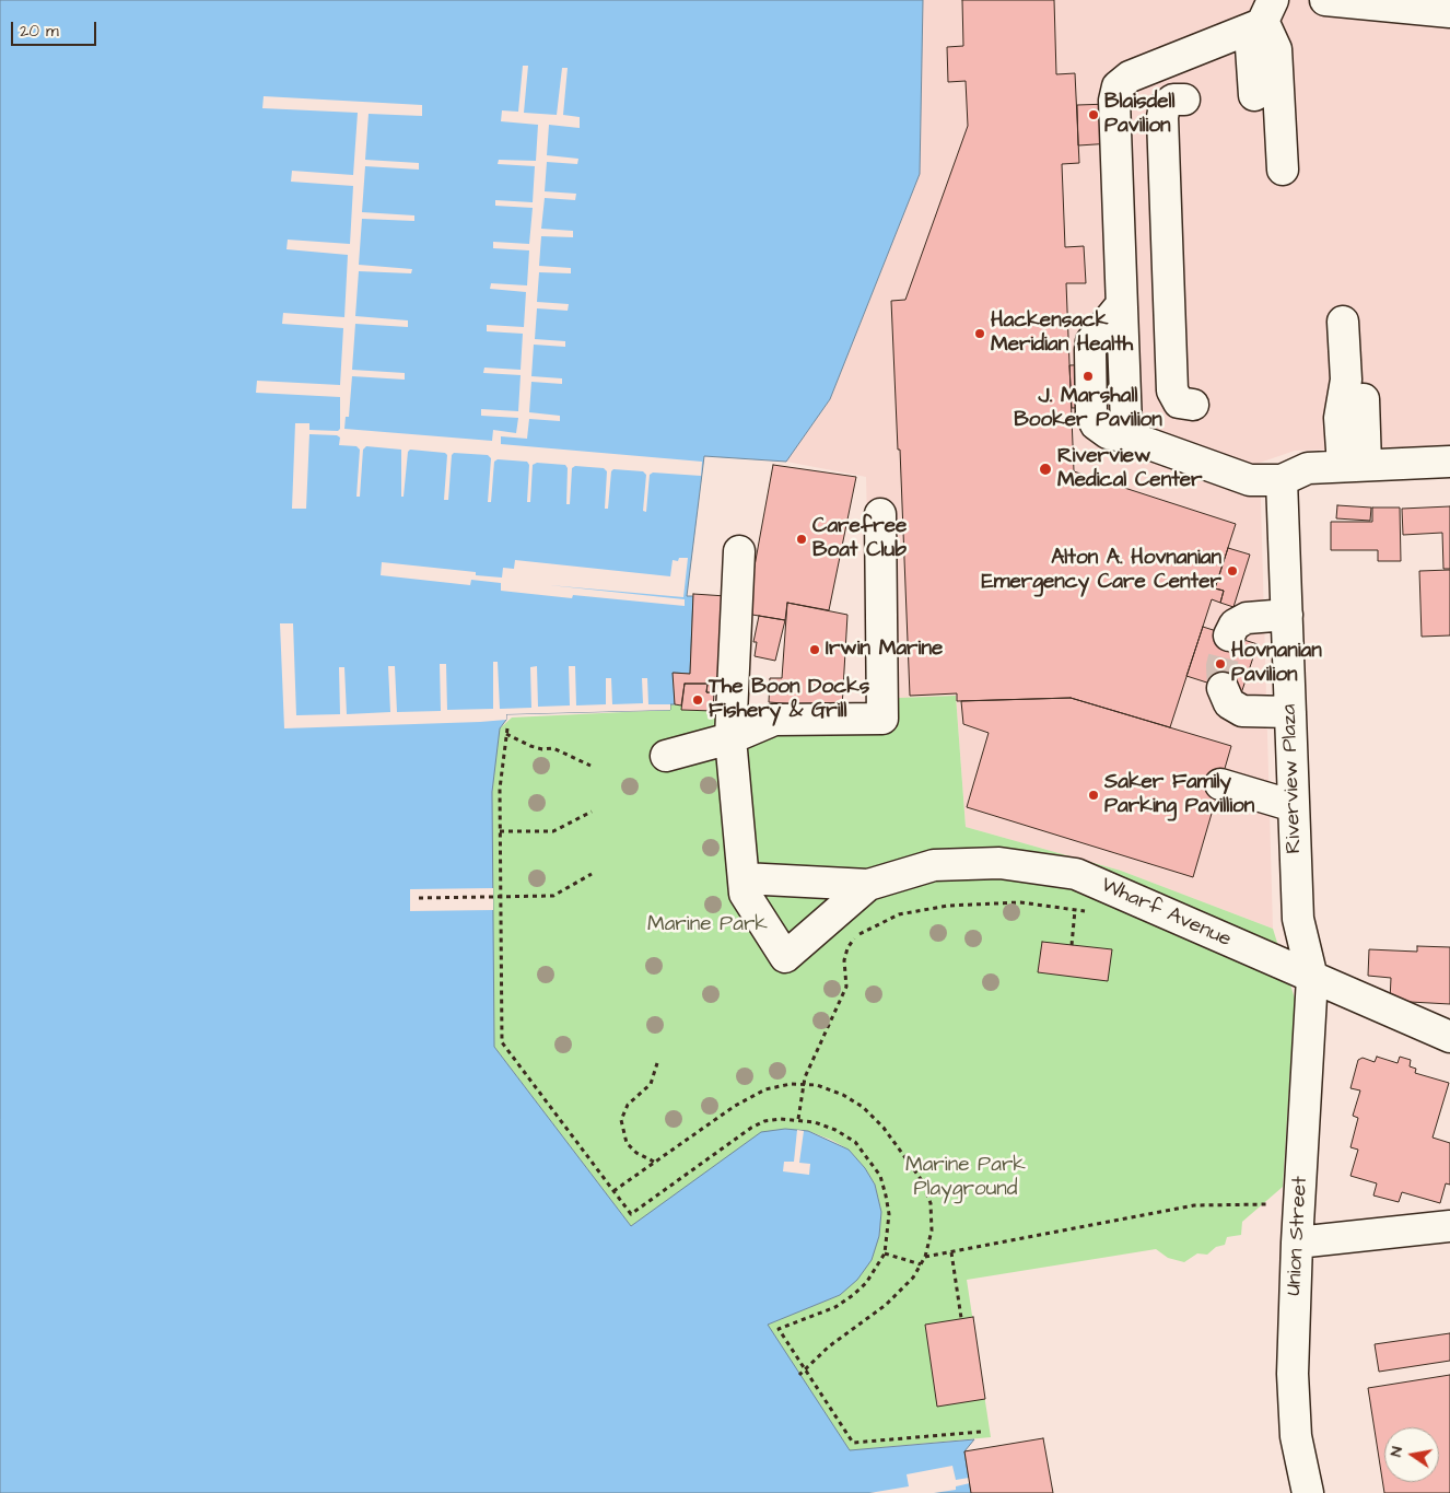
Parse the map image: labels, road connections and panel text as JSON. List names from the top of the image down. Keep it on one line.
{"streets":{"street":["Riverview Plaza","Wharf Avenue","Union Street"]},"crossings":[["Riverview Plaza","Wharf Avenue"],["Riverview Plaza","Union Street"],["Wharf Avenue","Union Street"]],"parks":["Marine Park","Marine Park Playground"],"places":["Blaisdell Pavilion","Hackensack Meridian Health","J. Marshall Booker Pavilion","Riverview Medical Center","Carefree Boat Club","Alton A. Hovnanian Emergency Care Center","Irwin Marine","Hovnanian Pavilion","The Boon Docks Fishery & Grill","Saker Family Parking Pavillion"],"scale_bar":"20 m","north":"left"}
